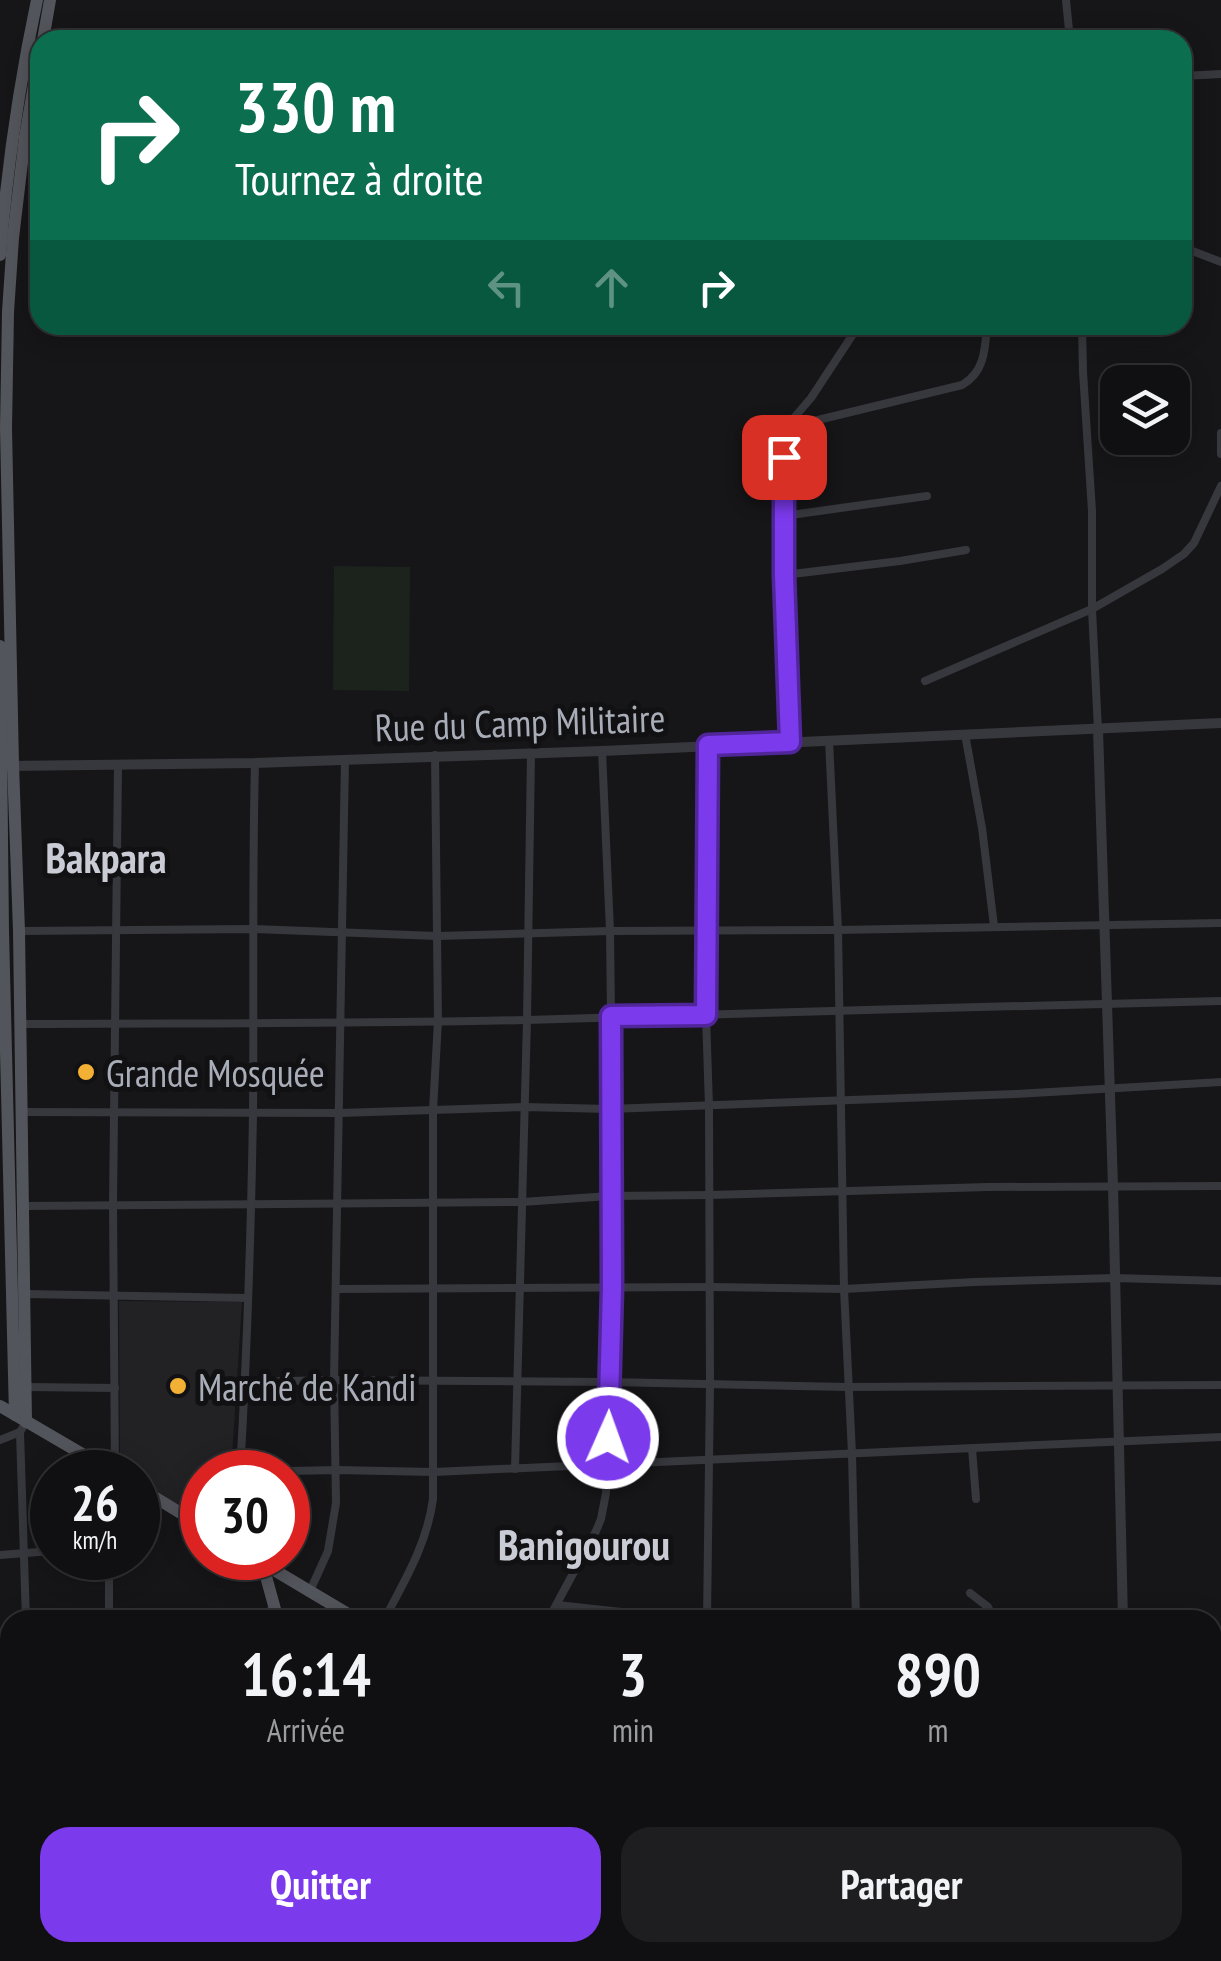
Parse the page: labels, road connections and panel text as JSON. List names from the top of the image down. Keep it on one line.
{"streets":{"street":["Rue du Camp Militaire"]},"districts":["Bakpara","Banigourou"],"places":["Grande Mosquée","Marché de Kandi"],"page":{"turn":["330 m","Tournez à droite"],"speed":"26 km/h","limit":"30","eta":["16:14","Arrivée","3","min","890","m"],"buttons":["Quitter","Partager"]}}
